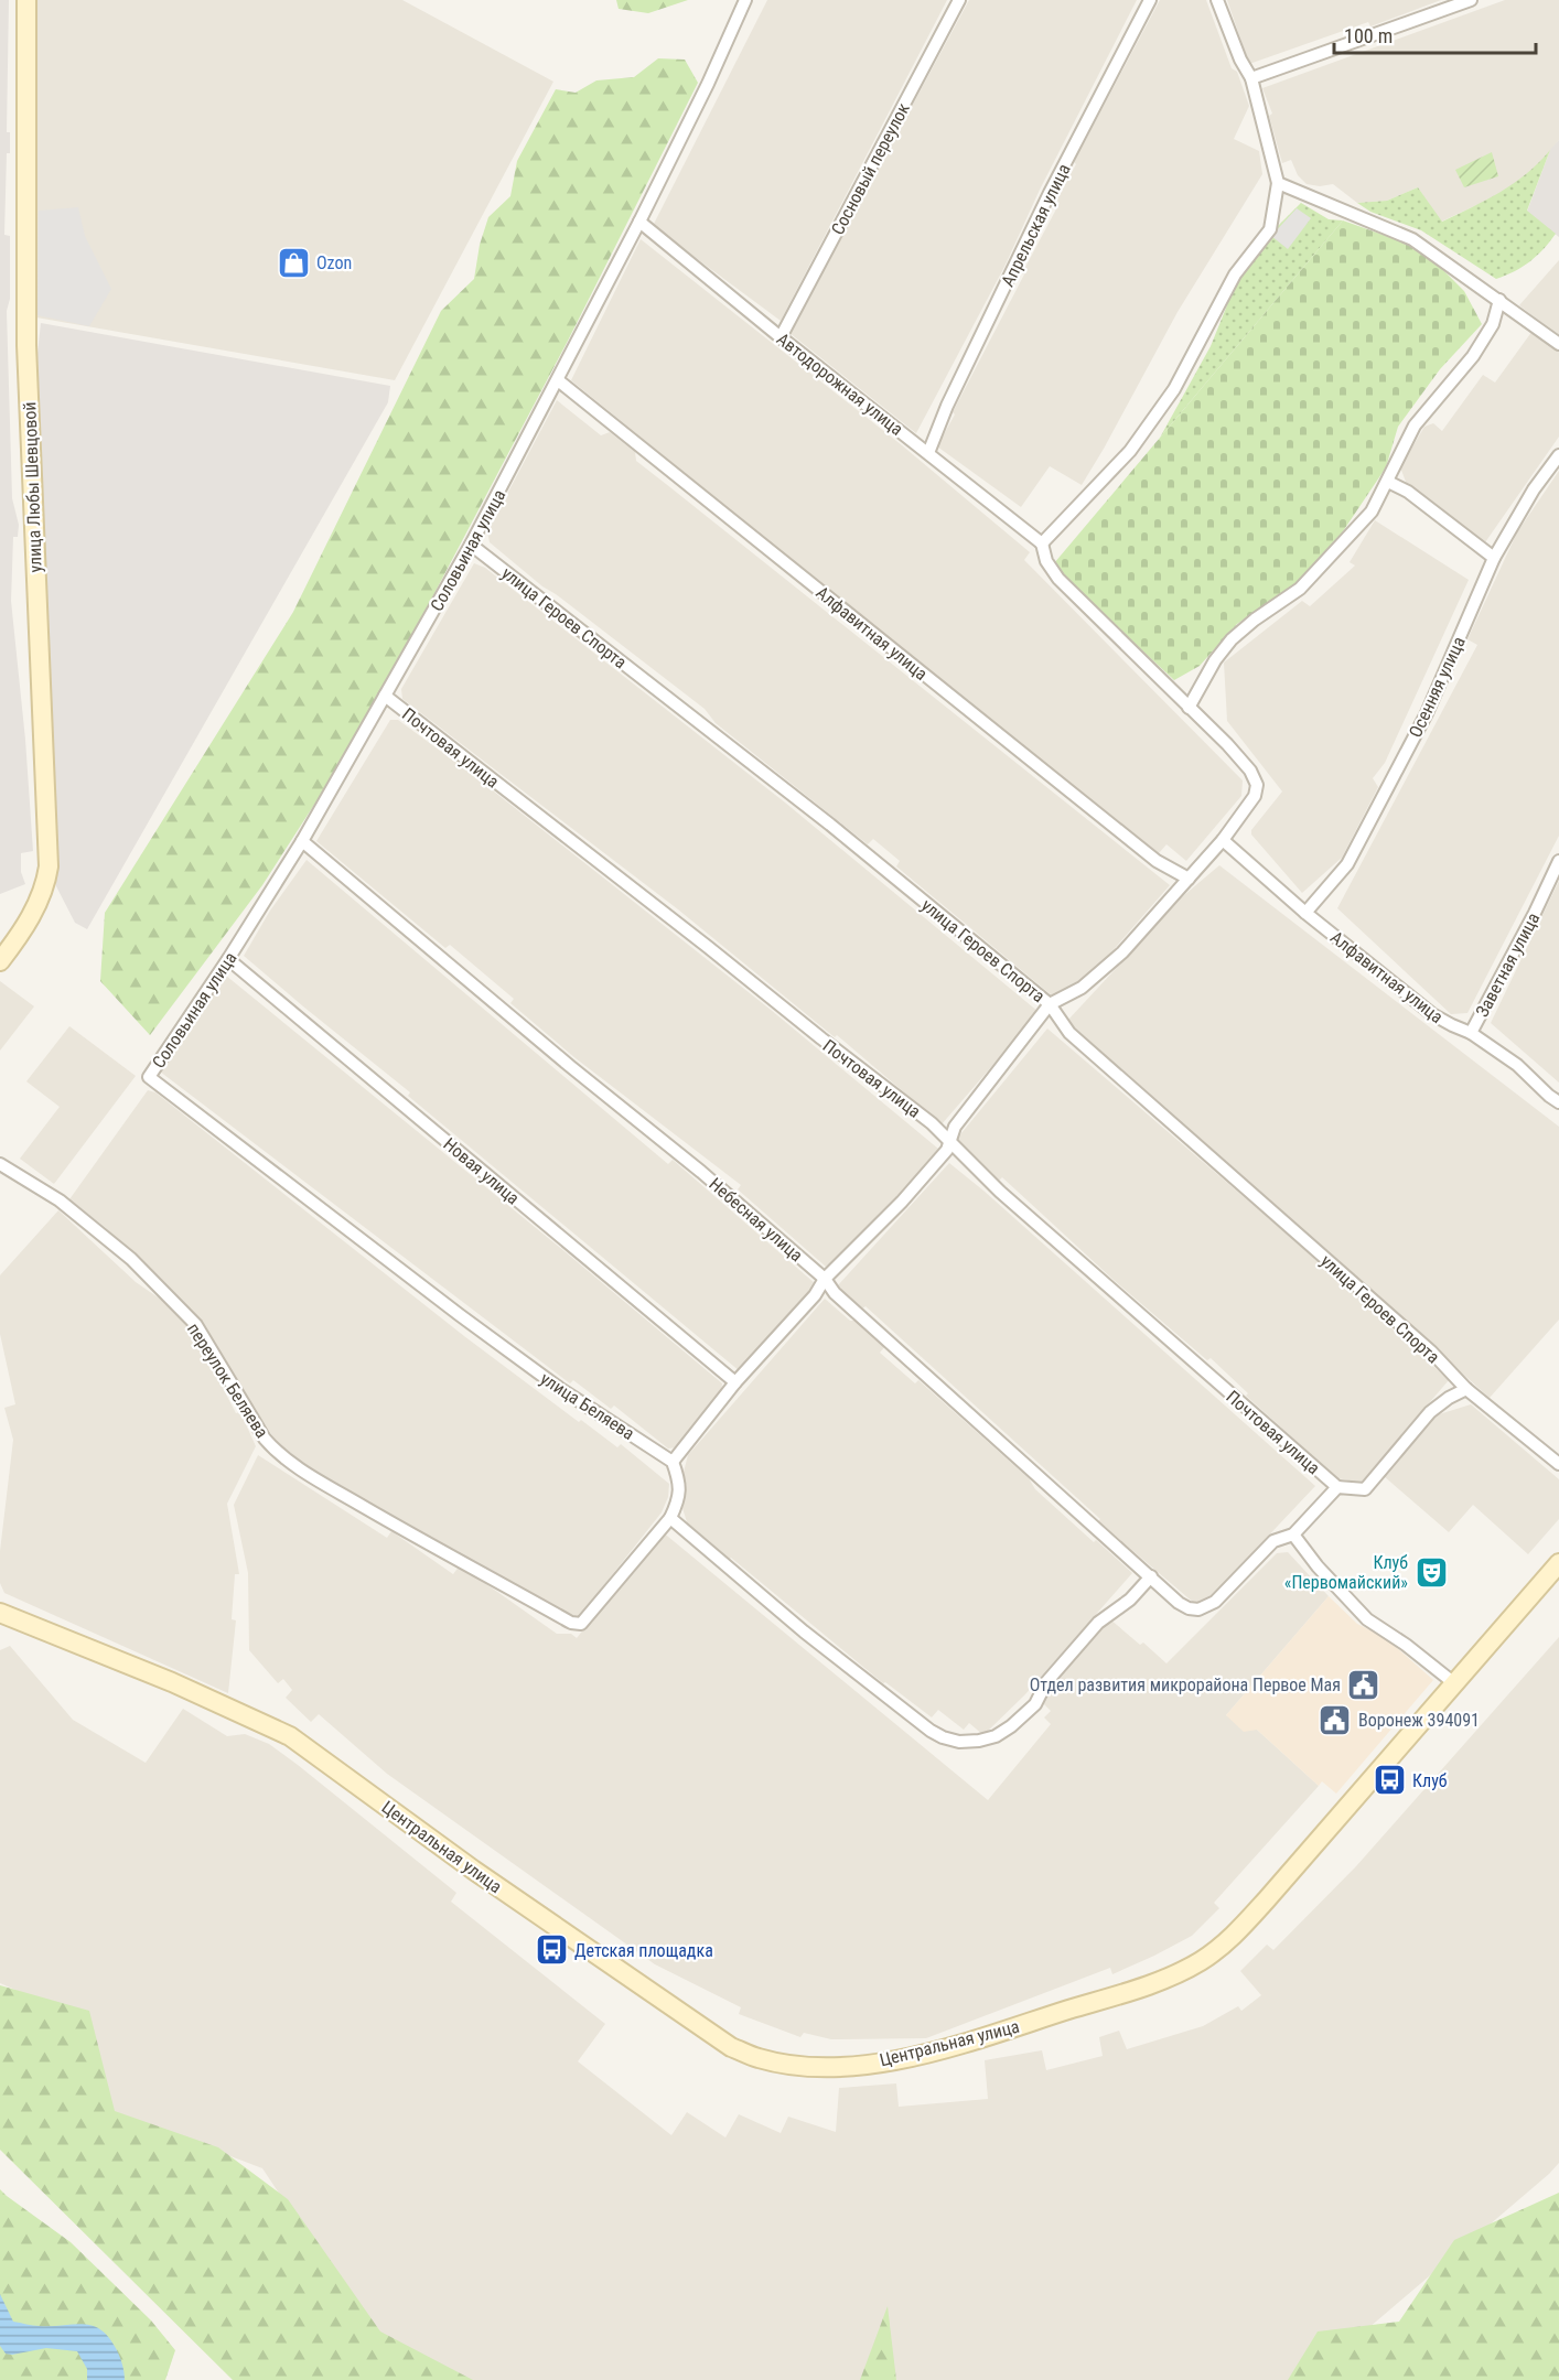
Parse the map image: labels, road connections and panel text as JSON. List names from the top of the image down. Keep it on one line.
{"streets":{"street":["Сосновый переулок","Апрельская улица","Автодорожная улица","улица Любы Шевцовой","Соловьиная улица","улица Героев Спорта","Алфавитная улица","Осенняя улица","Почтовая улица","Заветная улица","Новая улица","Небесная улица","переулок Беляева","улица Беляева","Центральная улица"]},"crossings":[["Сосновый переулок","Автодорожная улица"],["Апрельская улица","Автодорожная улица"],["Автодорожная улица","Соловьиная улица"],["Соловьиная улица","улица Героев Спорта"],["Соловьиная улица","Алфавитная улица"],["Соловьиная улица","Почтовая улица"],["Соловьиная улица","Новая улица"],["Соловьиная улица","Небесная улица"],["Соловьиная улица","улица Беляева"],["Алфавитная улица","Осенняя улица"],["Алфавитная улица","Заветная улица"]],"places":{"shop":["Ozon"],"theatre":["Клуб «Первомайский»"],"public building":["Отдел развития микрорайона Первое Мая","Воронеж 394091"],"bus stop":["Клуб","Детская площадка"]},"scale_bar":"100 m"}
